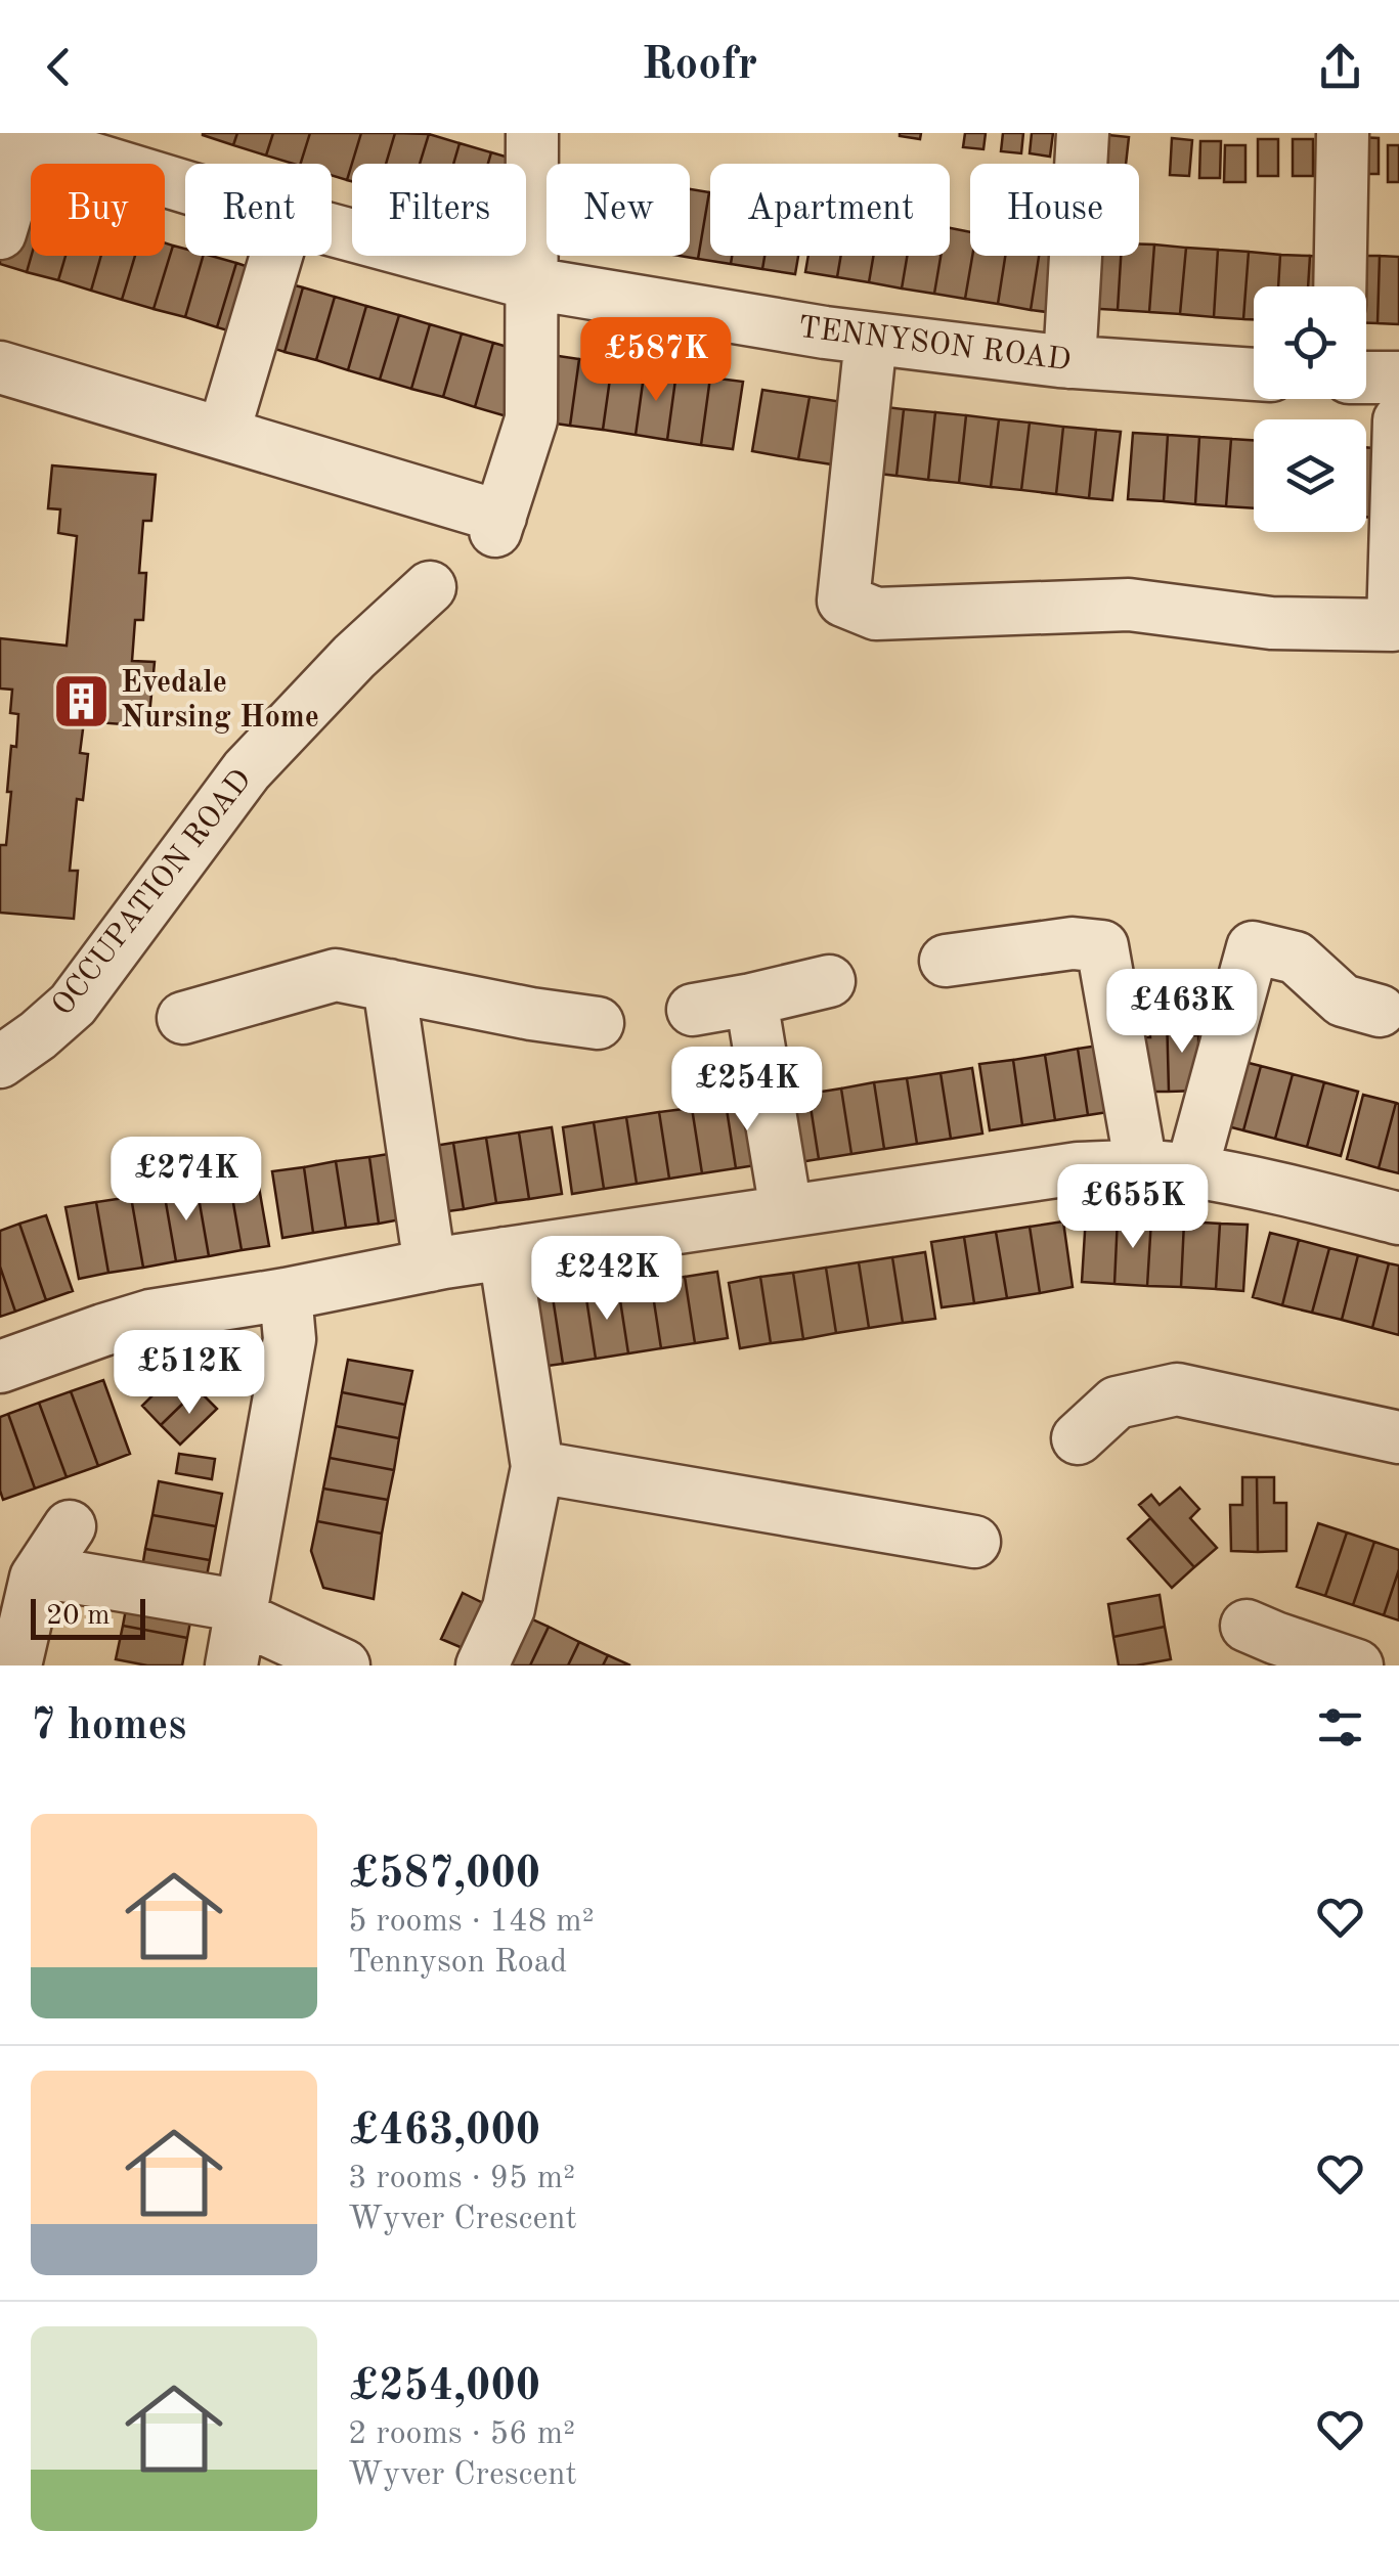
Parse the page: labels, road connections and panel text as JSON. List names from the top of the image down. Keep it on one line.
{"streets":{"street":["TENNYSON ROAD","OCCUPATION ROAD"]},"places":{"building":["Evedale Nursing Home"]},"scale_bar":"20 m","page":{"header":"Roofr","chip":["Buy","Rent","Filters","New","Apartment","House"],"price":["£587K","£463K","£254K","£274K","£655K","£242K","£512K"],"scale":"20 m","heading":"7 homes","list":[{"name":"£587,000","note":"5 rooms · 148 m² · Tennyson Road"},{"name":"£463,000","note":"3 rooms · 95 m² · Wyver Crescent"},{"name":"£254,000","note":"2 rooms · 56 m² · Wyver Crescent"}]}}
